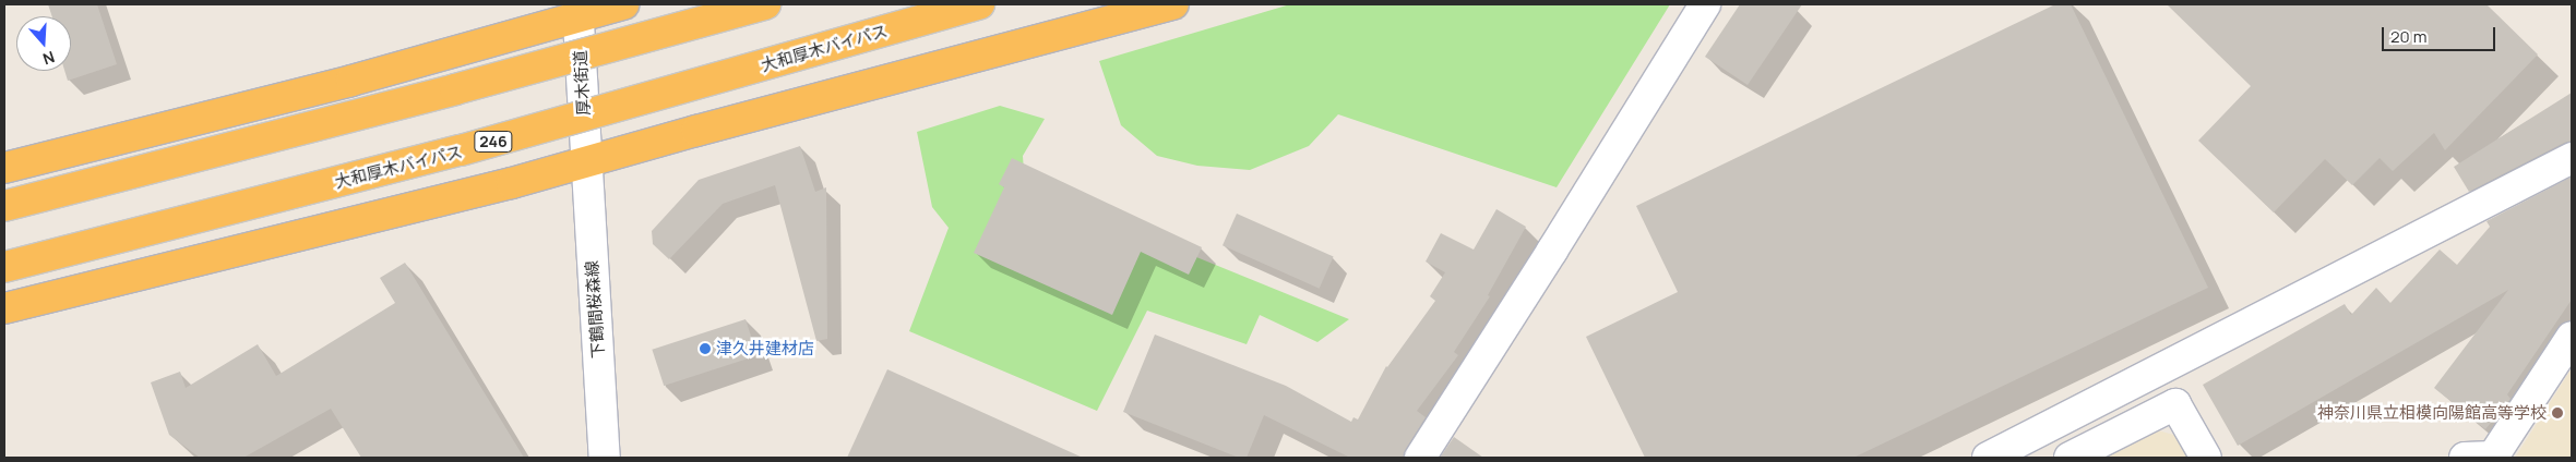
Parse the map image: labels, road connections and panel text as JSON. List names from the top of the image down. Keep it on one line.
{"streets":{"highway":["大和厚木バイパス","246"],"street":["厚木街道","下鶴間桜森線"]},"crossings":[["厚木街道","下鶴間桜森線"]],"places":["津久井建材店","神奈川県立相模向陽館高等学校"],"scale_bar":"20 m","north":"bottom"}
